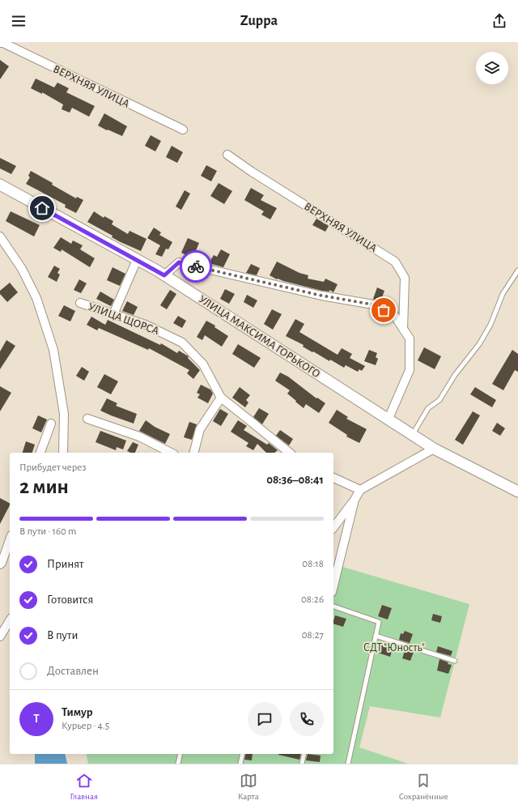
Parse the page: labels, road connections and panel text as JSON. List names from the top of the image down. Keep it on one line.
{"streets":{"street":["ВЕРХНЯЯ УЛИЦА","УЛИЦА ЩОРСА","УЛИЦА МАКСИМА ГОРЬКОГО"]},"parks":["СДТ \"Юность\""],"page":{"header":"Zuppa","heading":["2 мин","Прибудет через","08:36–08:41"],"panel":["Тимур","Курьер · 4.5"],"bar":"В пути · 160 m","list":[["Принят","08:18"],["Готовится","08:26"],["В пути","08:27"],"Доставлен"],"round":"Т","tabs":["Главная","Карта","Сохранённые"]}}
